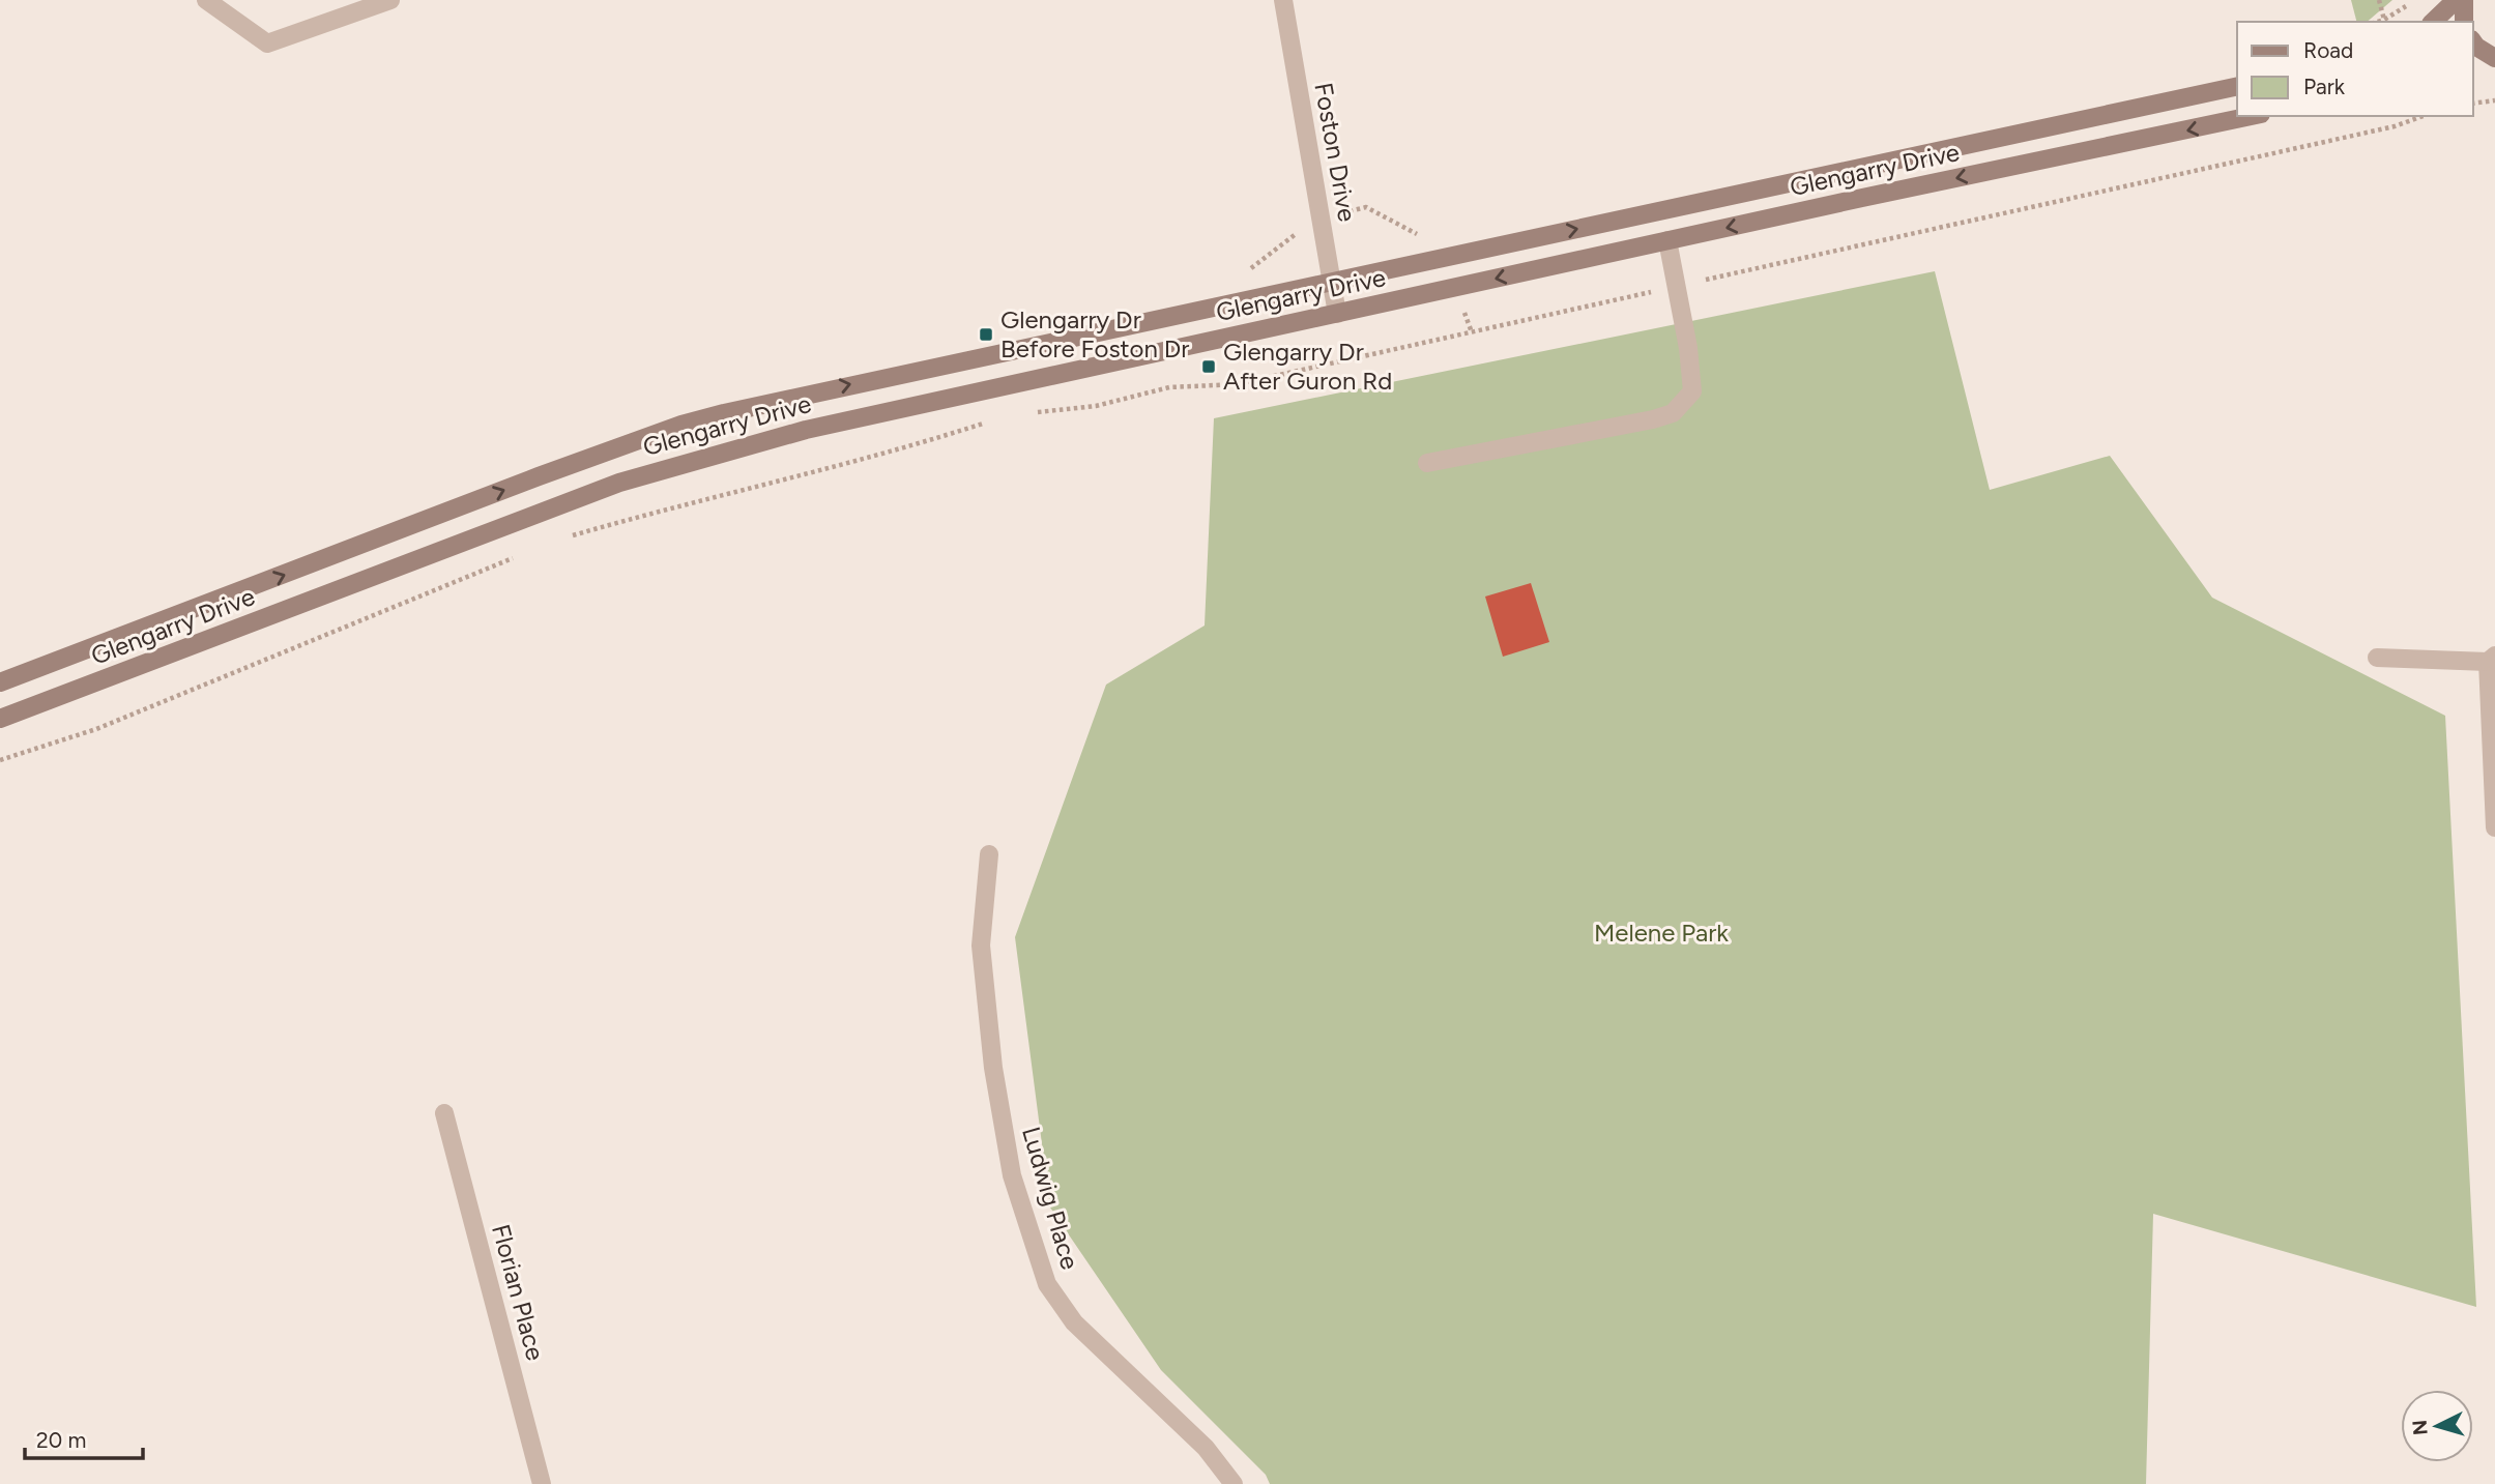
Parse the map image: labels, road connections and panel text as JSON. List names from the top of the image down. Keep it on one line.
{"streets":{"main road":["Glengarry Drive"],"street":["Foston Drive","Ludwig Place","Florian Place"]},"crossings":[["Foston Drive","Glengarry Drive"]],"parks":["Melene Park"],"places":{"transit":["Glengarry Dr Before Foston Dr","Glengarry Dr After Guron Rd"]},"legend":["Road","Park"],"scale_bar":"20 m","north":"left"}
